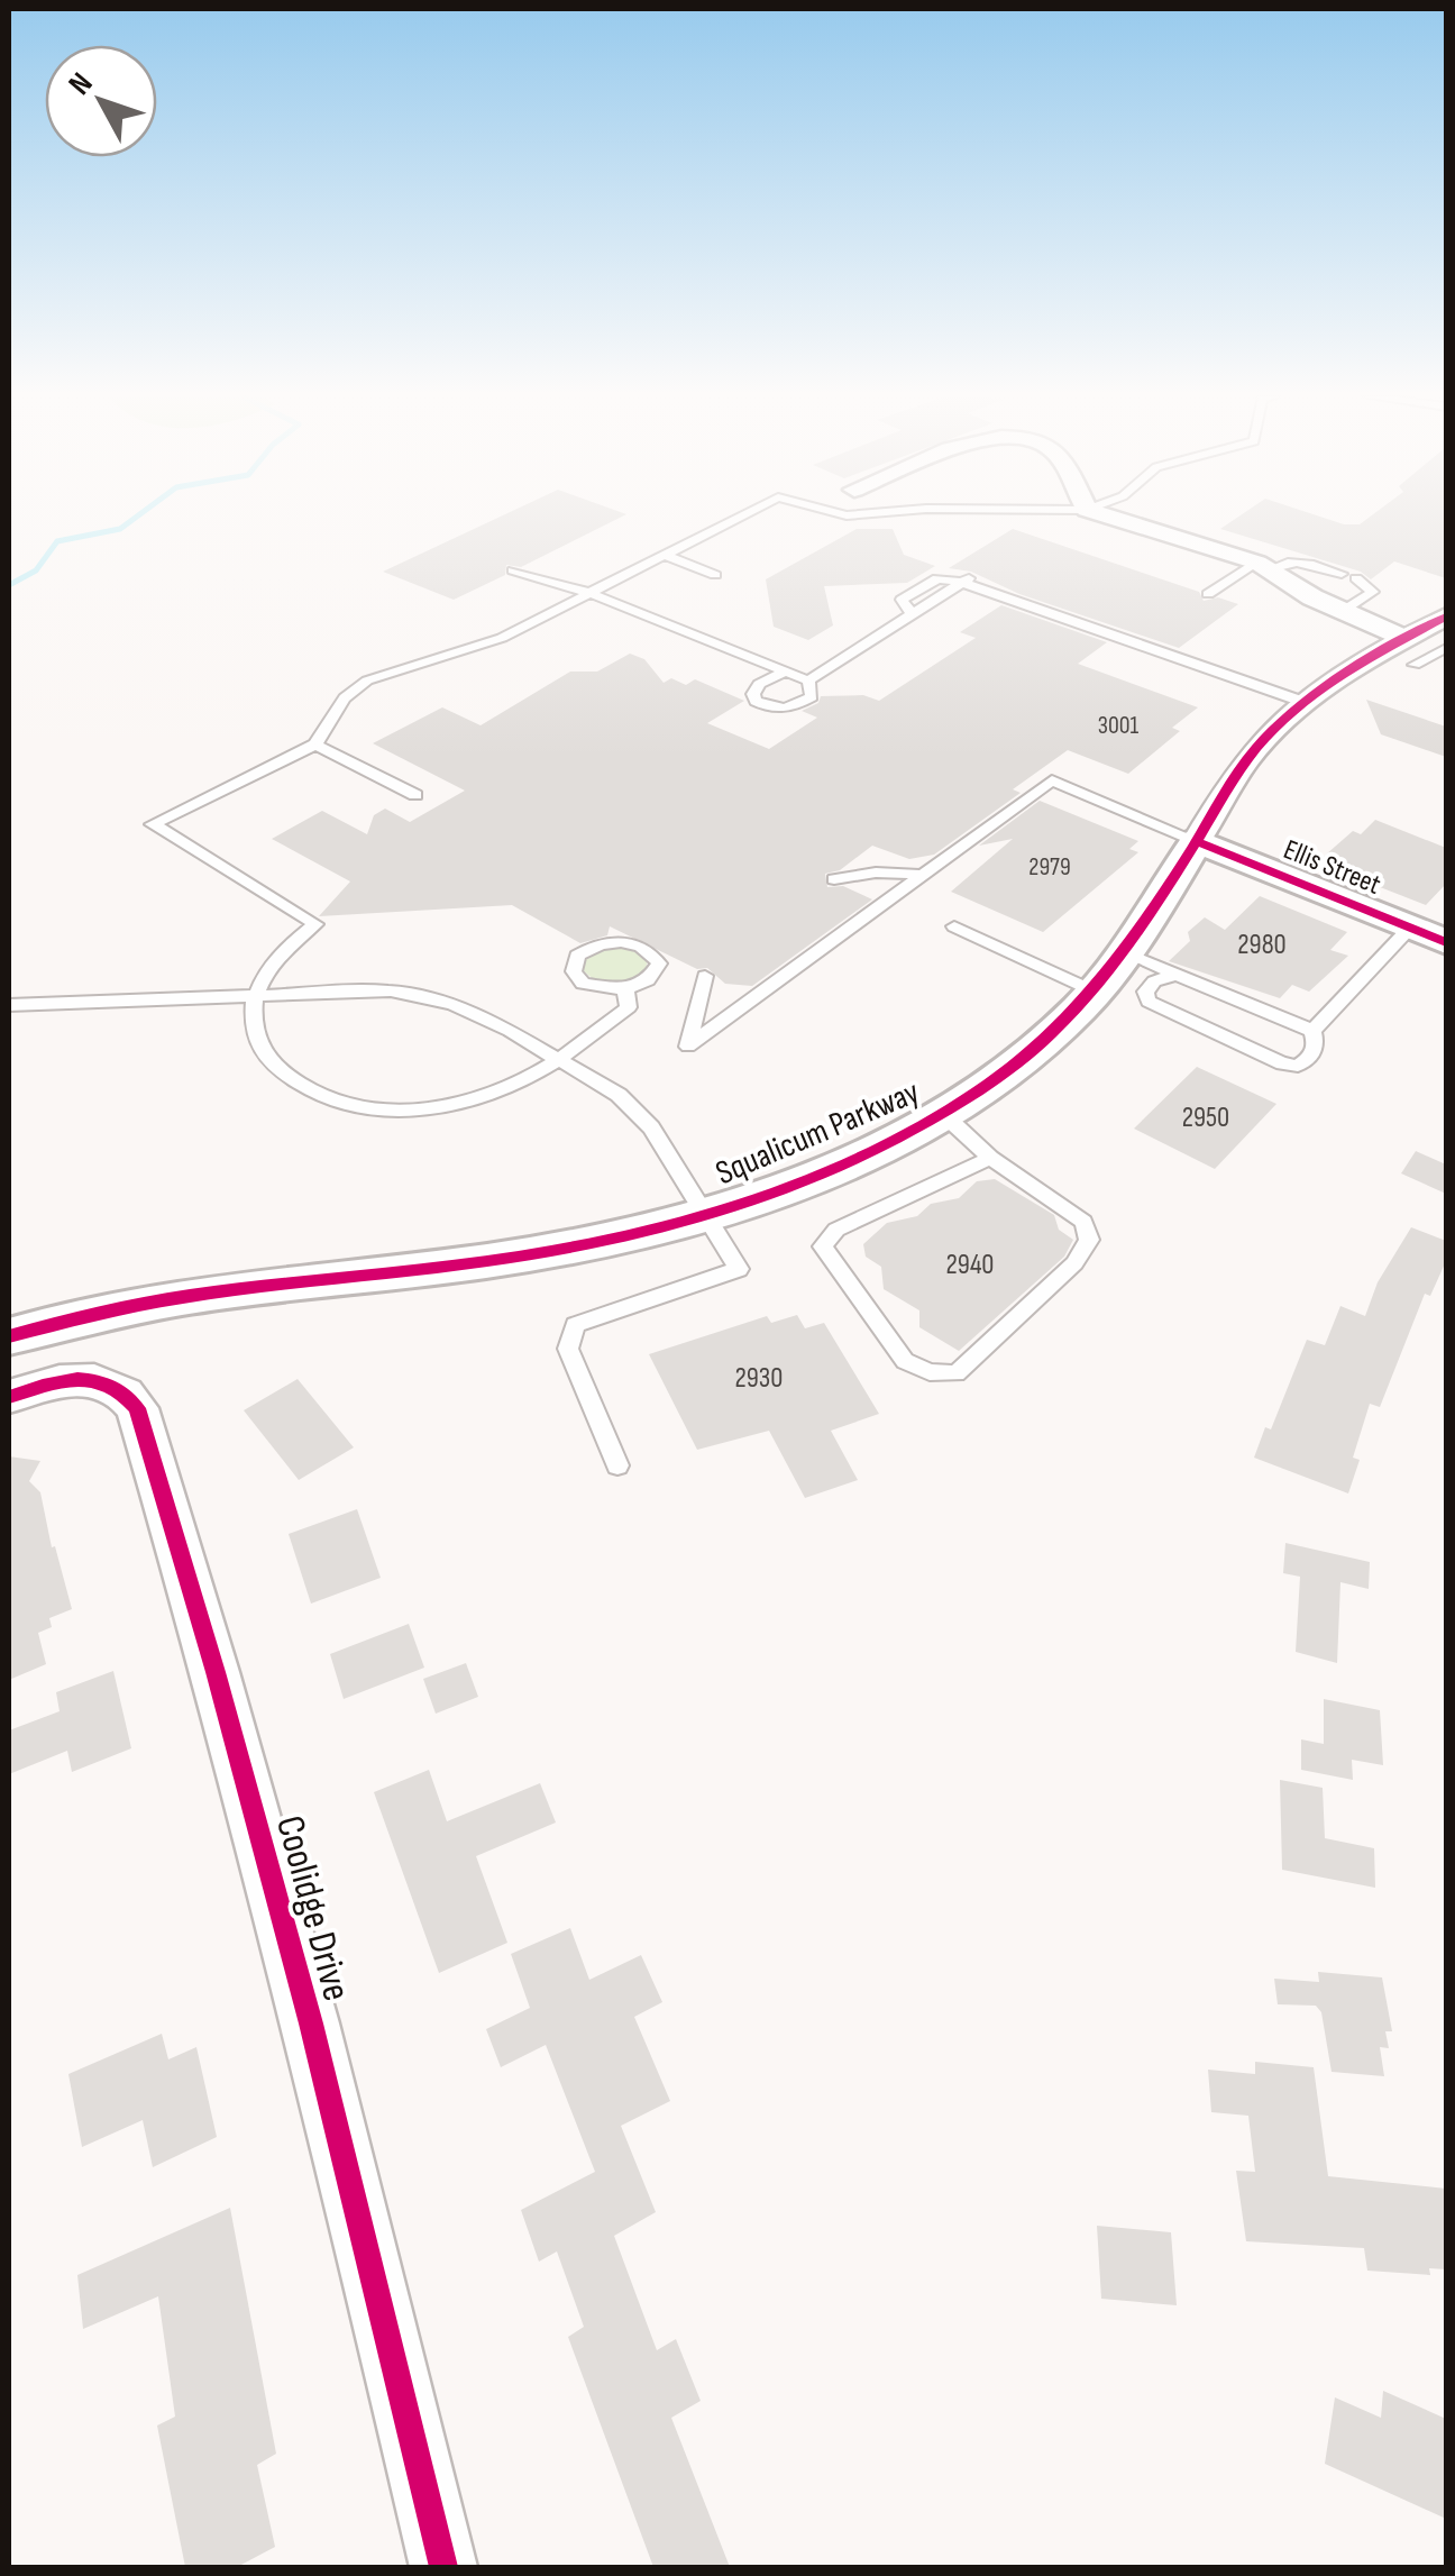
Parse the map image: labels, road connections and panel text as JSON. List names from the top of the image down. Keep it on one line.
{"streets":{"street":["Ellis Street","Squalicum Parkway","Coolidge Drive"]},"crossings":[["Ellis Street","Squalicum Parkway"]],"house_numbers":["3001","2979","2980","2950","2940","2930"],"north":"top left"}
